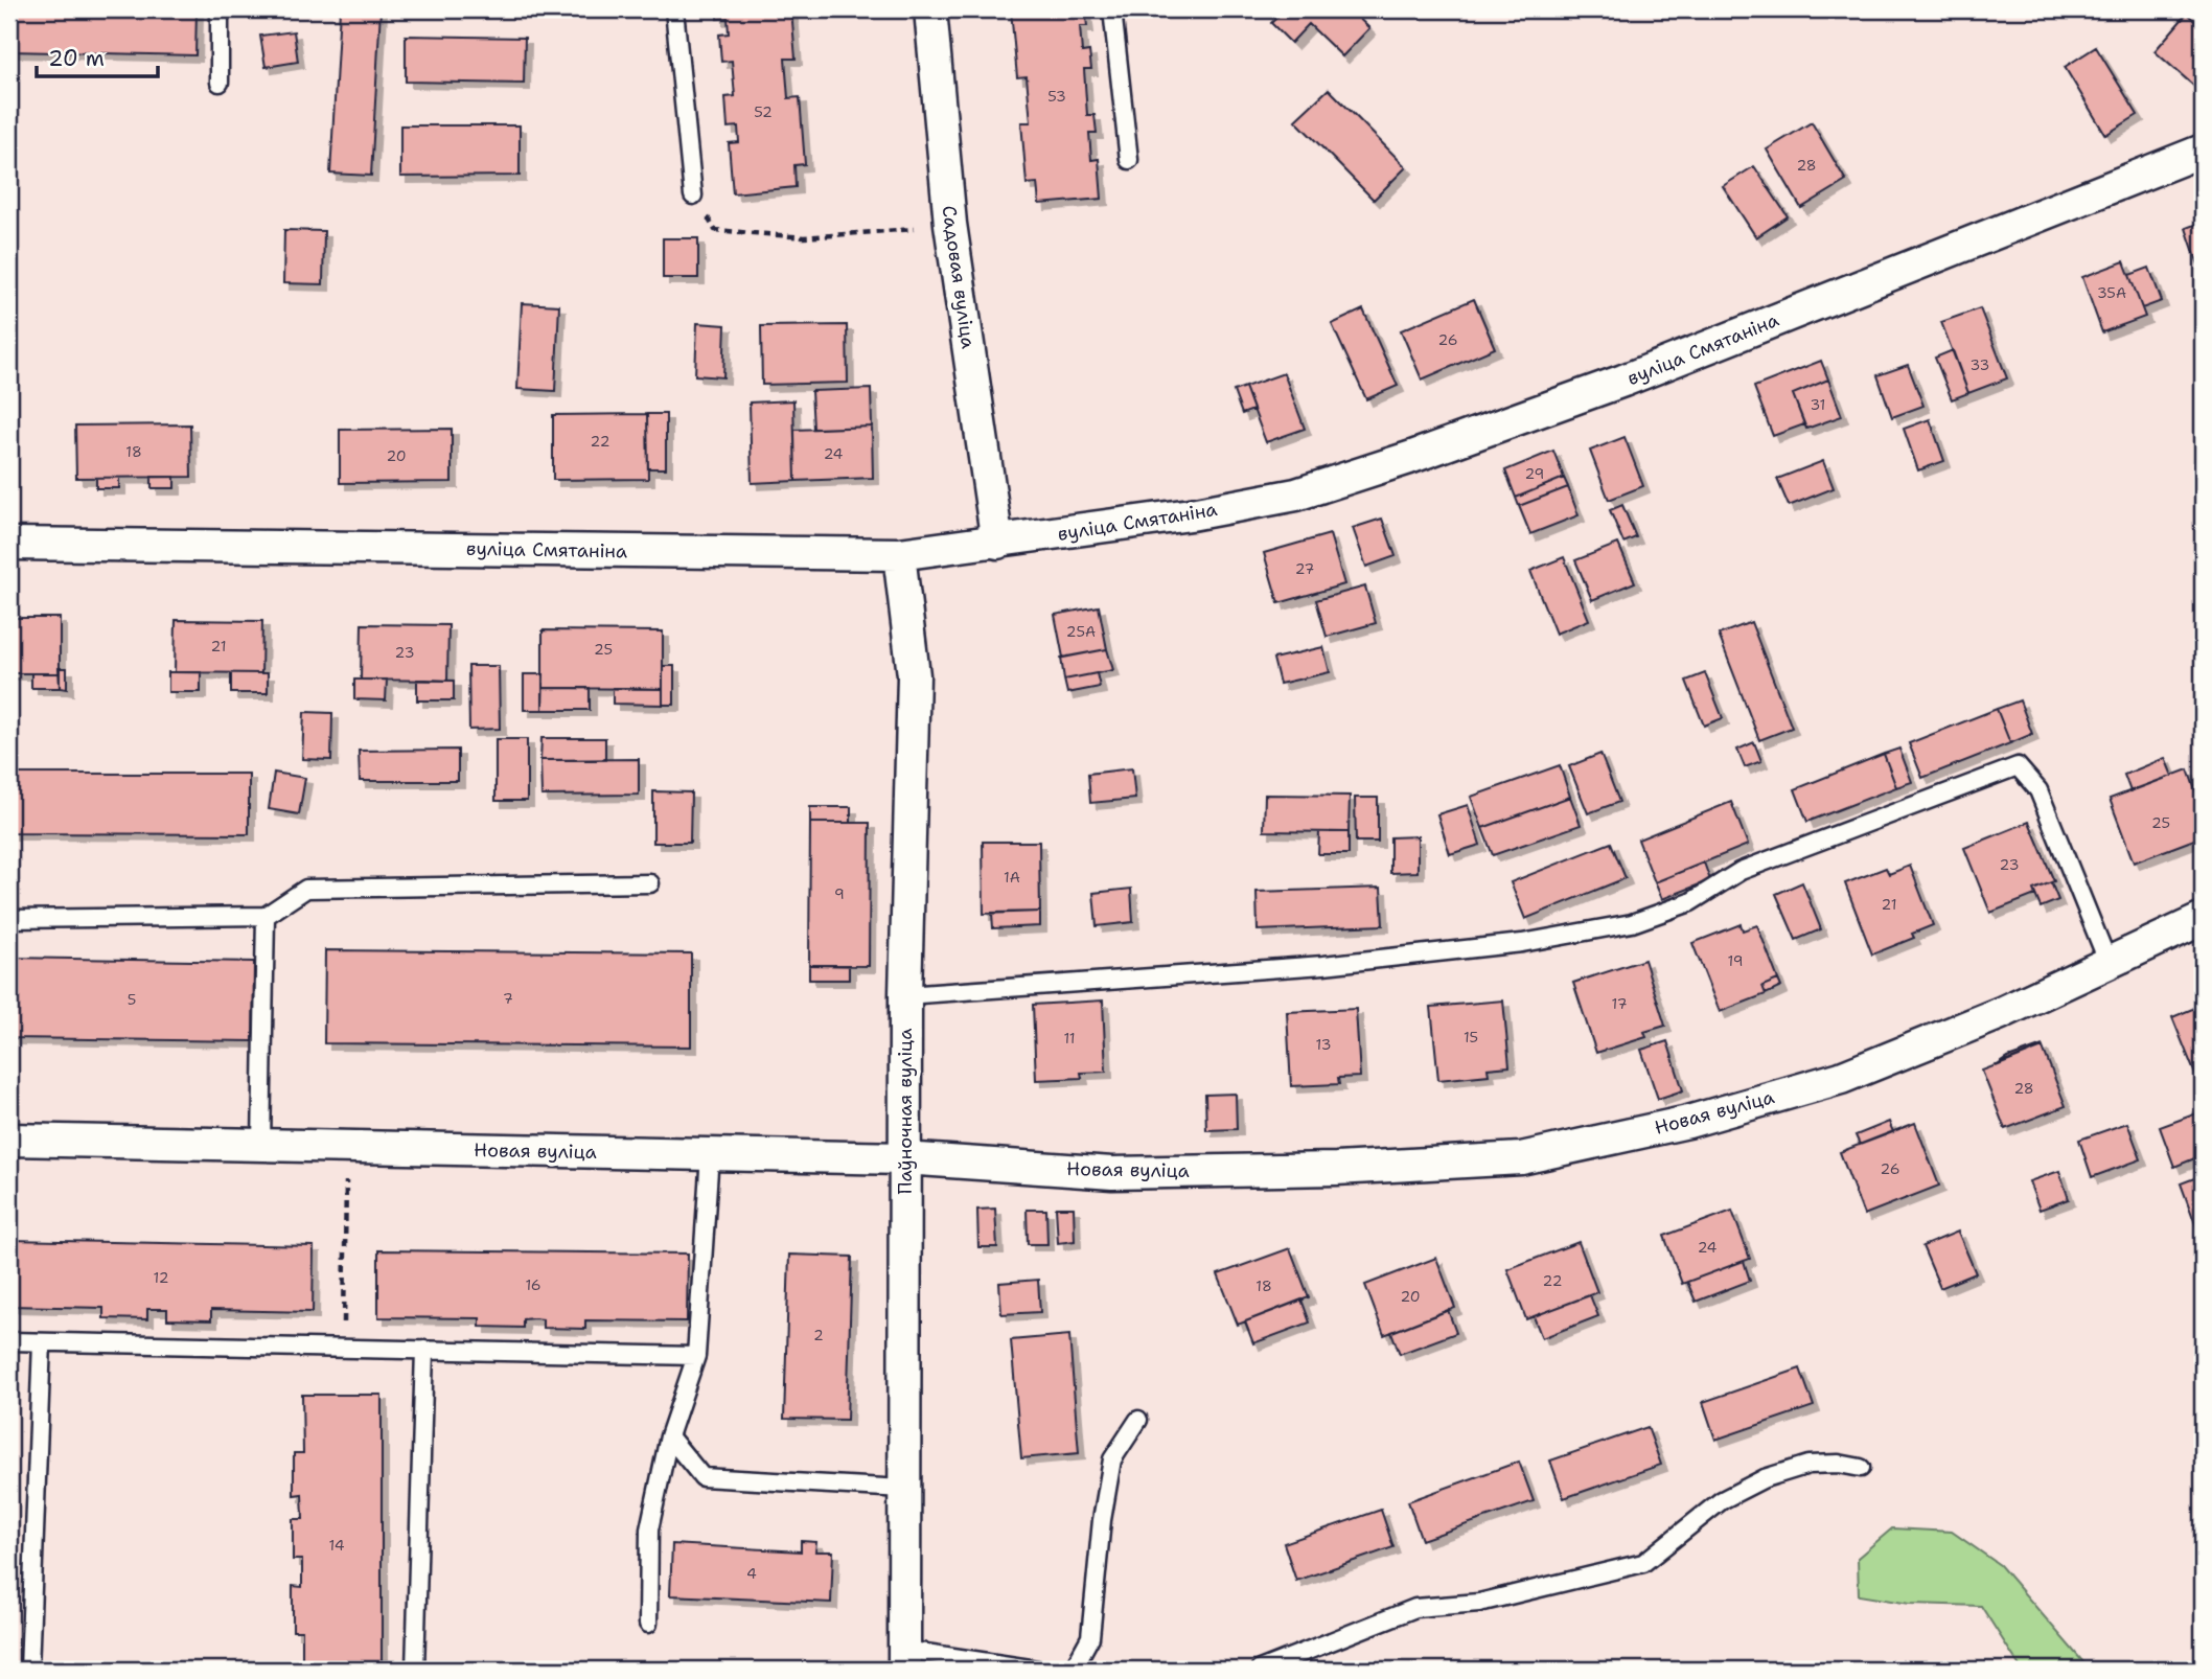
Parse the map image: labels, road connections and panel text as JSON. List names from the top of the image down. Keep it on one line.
{"streets":{"street":["Садовая вуліца","вуліца Смятаніна","Паўночная вуліца","Новая вуліца"]},"crossings":[["Садовая вуліца","вуліца Смятаніна"],["вуліца Смятаніна","Паўночная вуліца"],["Паўночная вуліца","Новая вуліца"]],"house_numbers":["53","52","28","35А","26","33","31","22","18","24","20","29","27","25А","21","25","23","25","23","1А","9","21","19","7","5","17","15","11","13","28","26","24","12","22","16","18","20","2","14","4"],"scale_bar":"20 m"}
